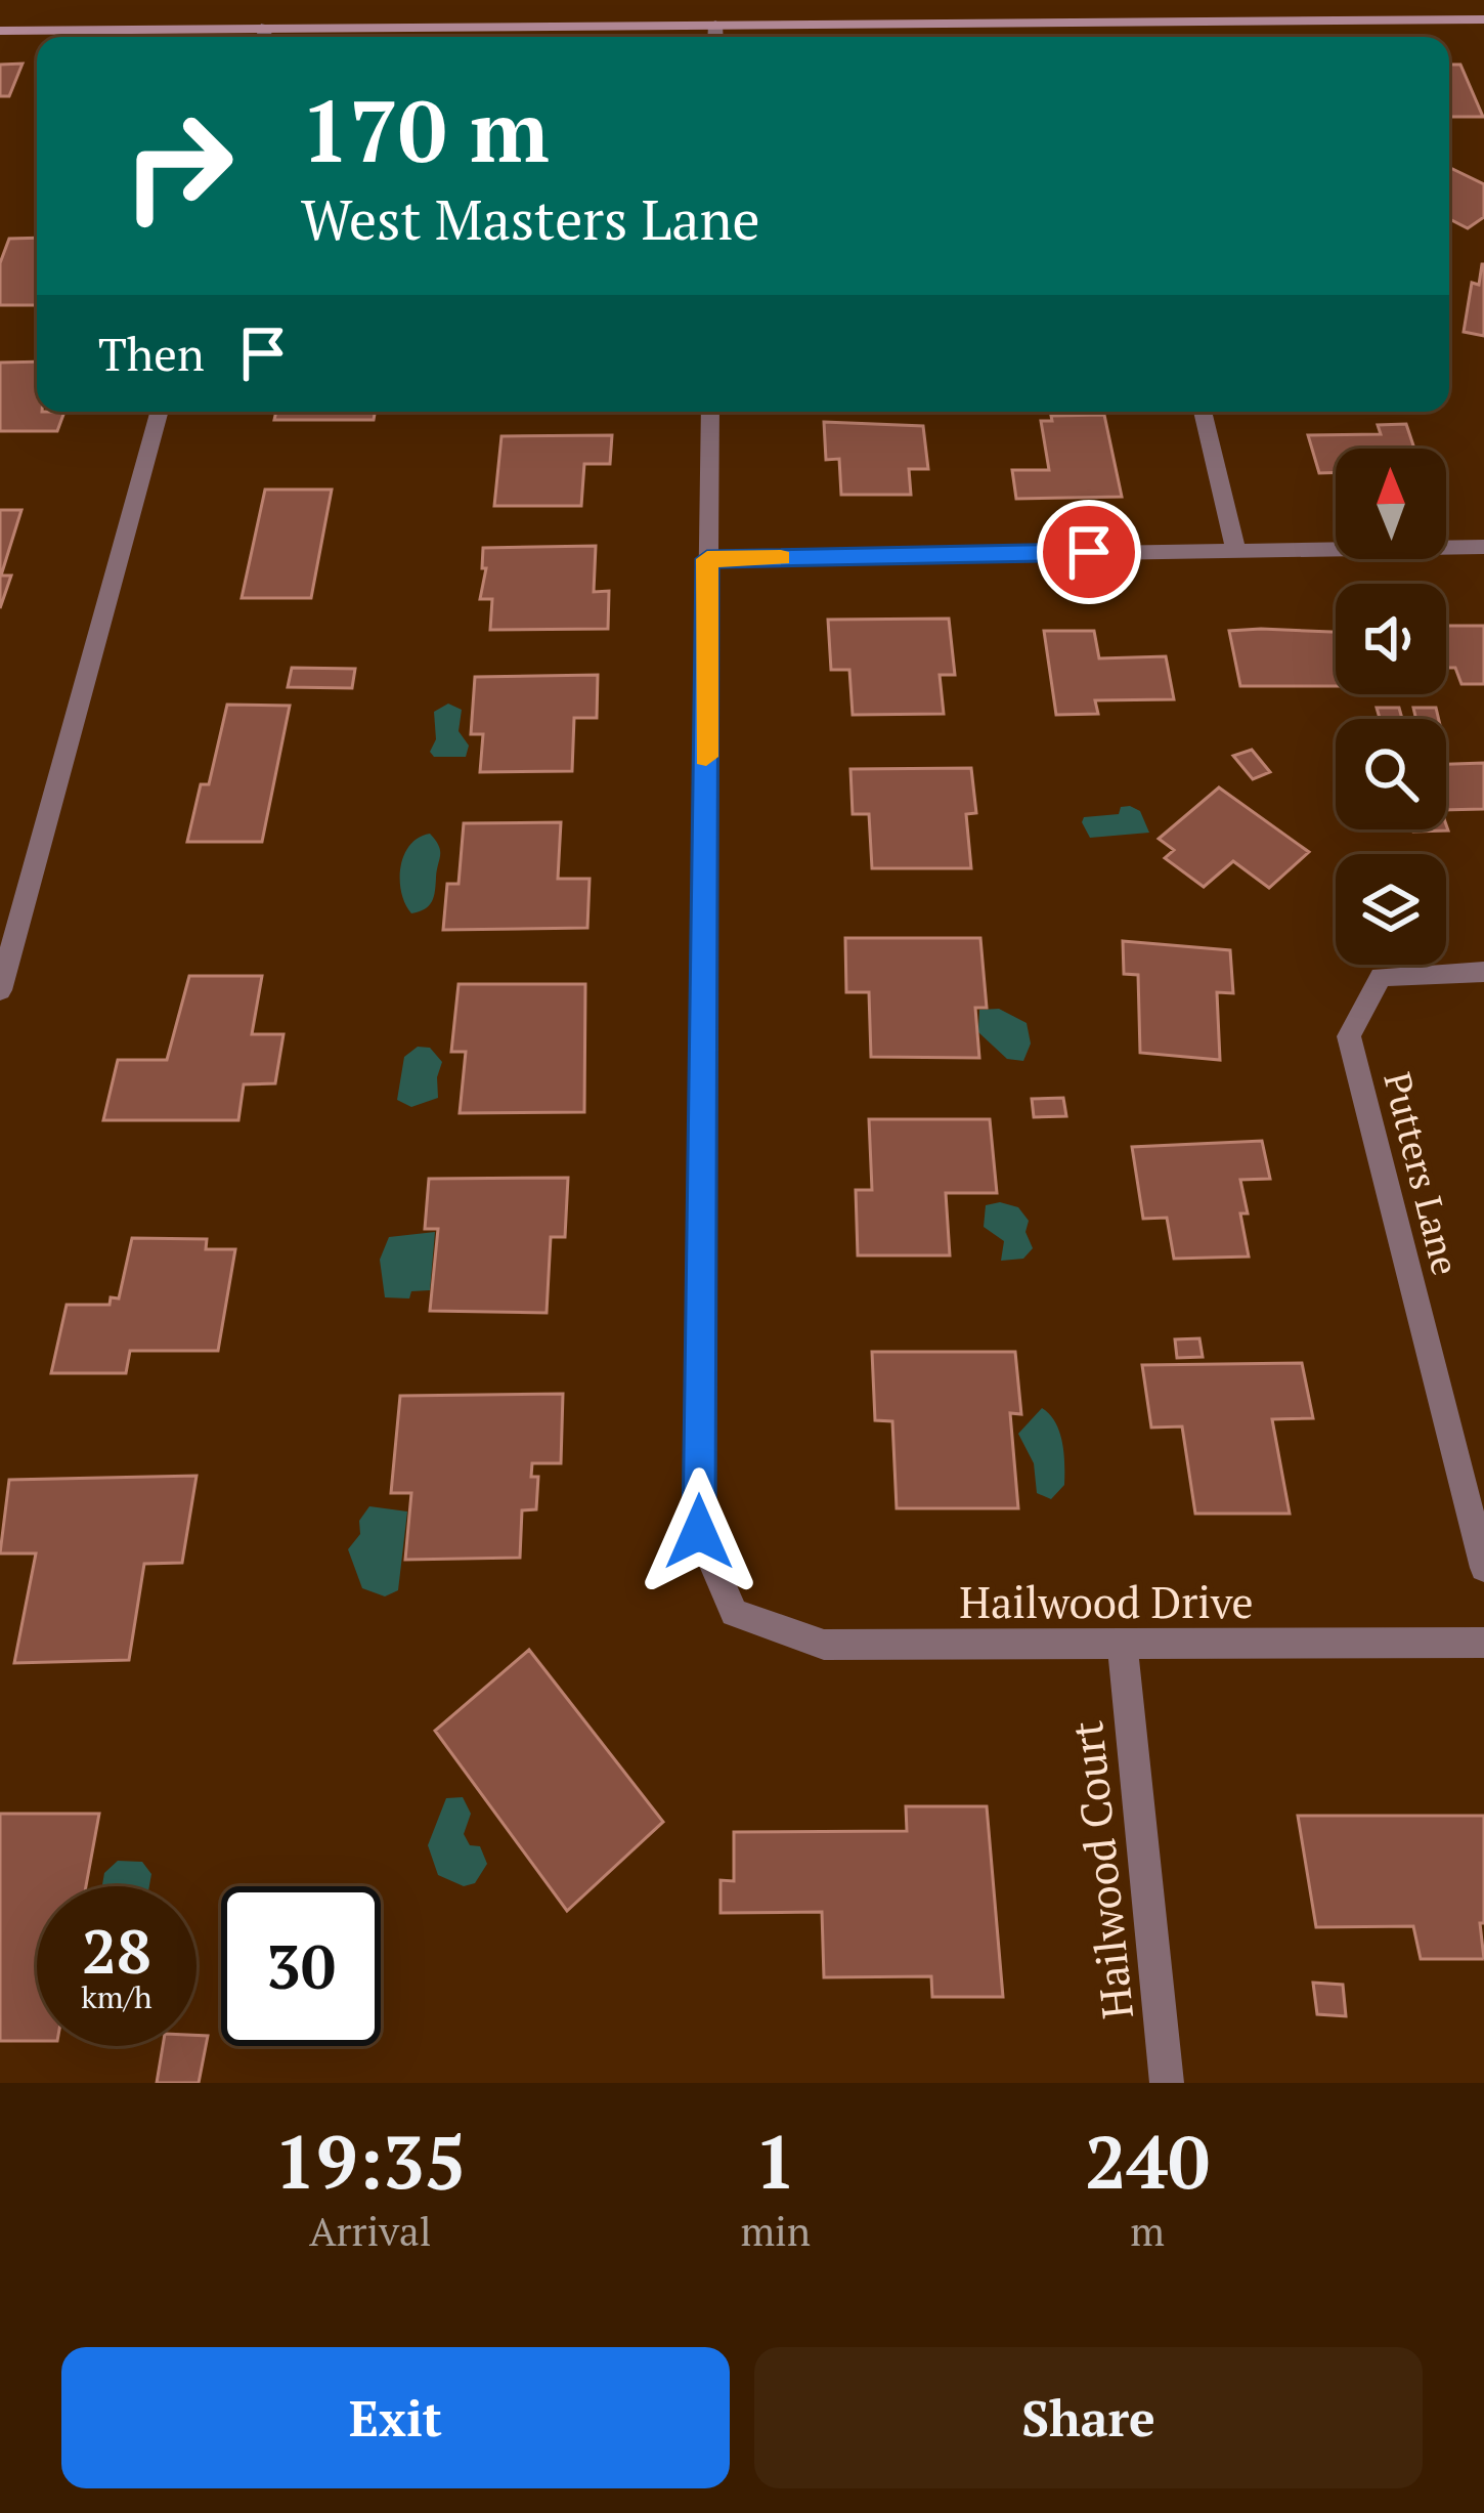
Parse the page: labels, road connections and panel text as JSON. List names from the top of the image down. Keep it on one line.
{"streets":{"street":["Putters Lane","Hailwood Drive","Hailwood Court"]},"crossings":[["Hailwood Drive","Hailwood Court"]],"north":"top","page":{"turn":["170 m","West Masters Lane"],"then":"Then","speed":"28 km/h","limit":"30","eta":["19:35","Arrival","1","min","240","m"],"buttons":["Exit","Share"]}}
